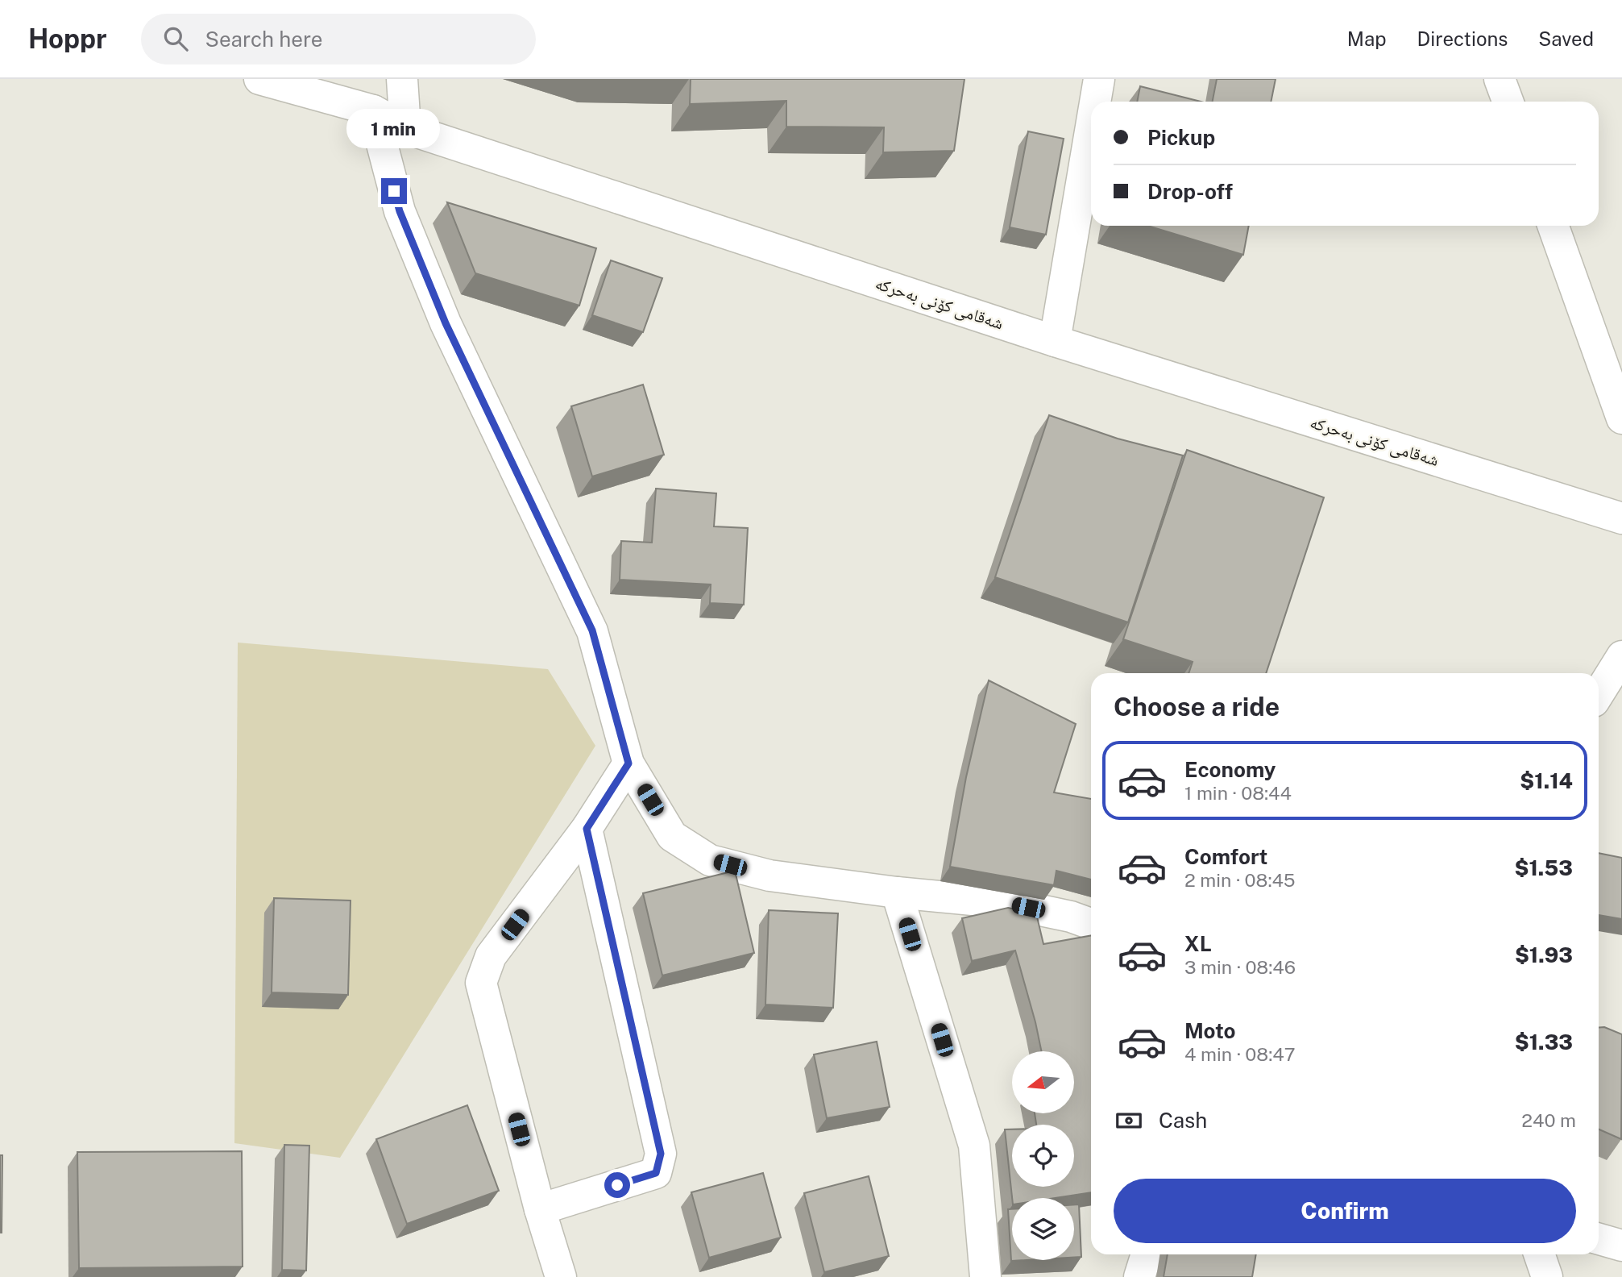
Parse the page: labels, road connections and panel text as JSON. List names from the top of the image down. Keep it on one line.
{"streets":{"street":["شەقامی کۆنی بەحرکە"]},"north":"left","page":{"header":"Hoppr","search":"Search here","nav":["Map","Directions","Saved"],"banner":["Pickup","Drop-off"],"bubble":"1 min","heading":"Choose a ride","list":[{"name":"Economy","note":"1 min · 08:44","value":"$1.14"},{"name":"Comfort","note":"2 min · 08:45","value":"$1.53"},{"name":"XL","note":"3 min · 08:46","value":"$1.93"},{"name":"Moto","note":"4 min · 08:47","value":"$1.33"}],"pay":["Cash","240 m"],"buttons":"Confirm"}}
